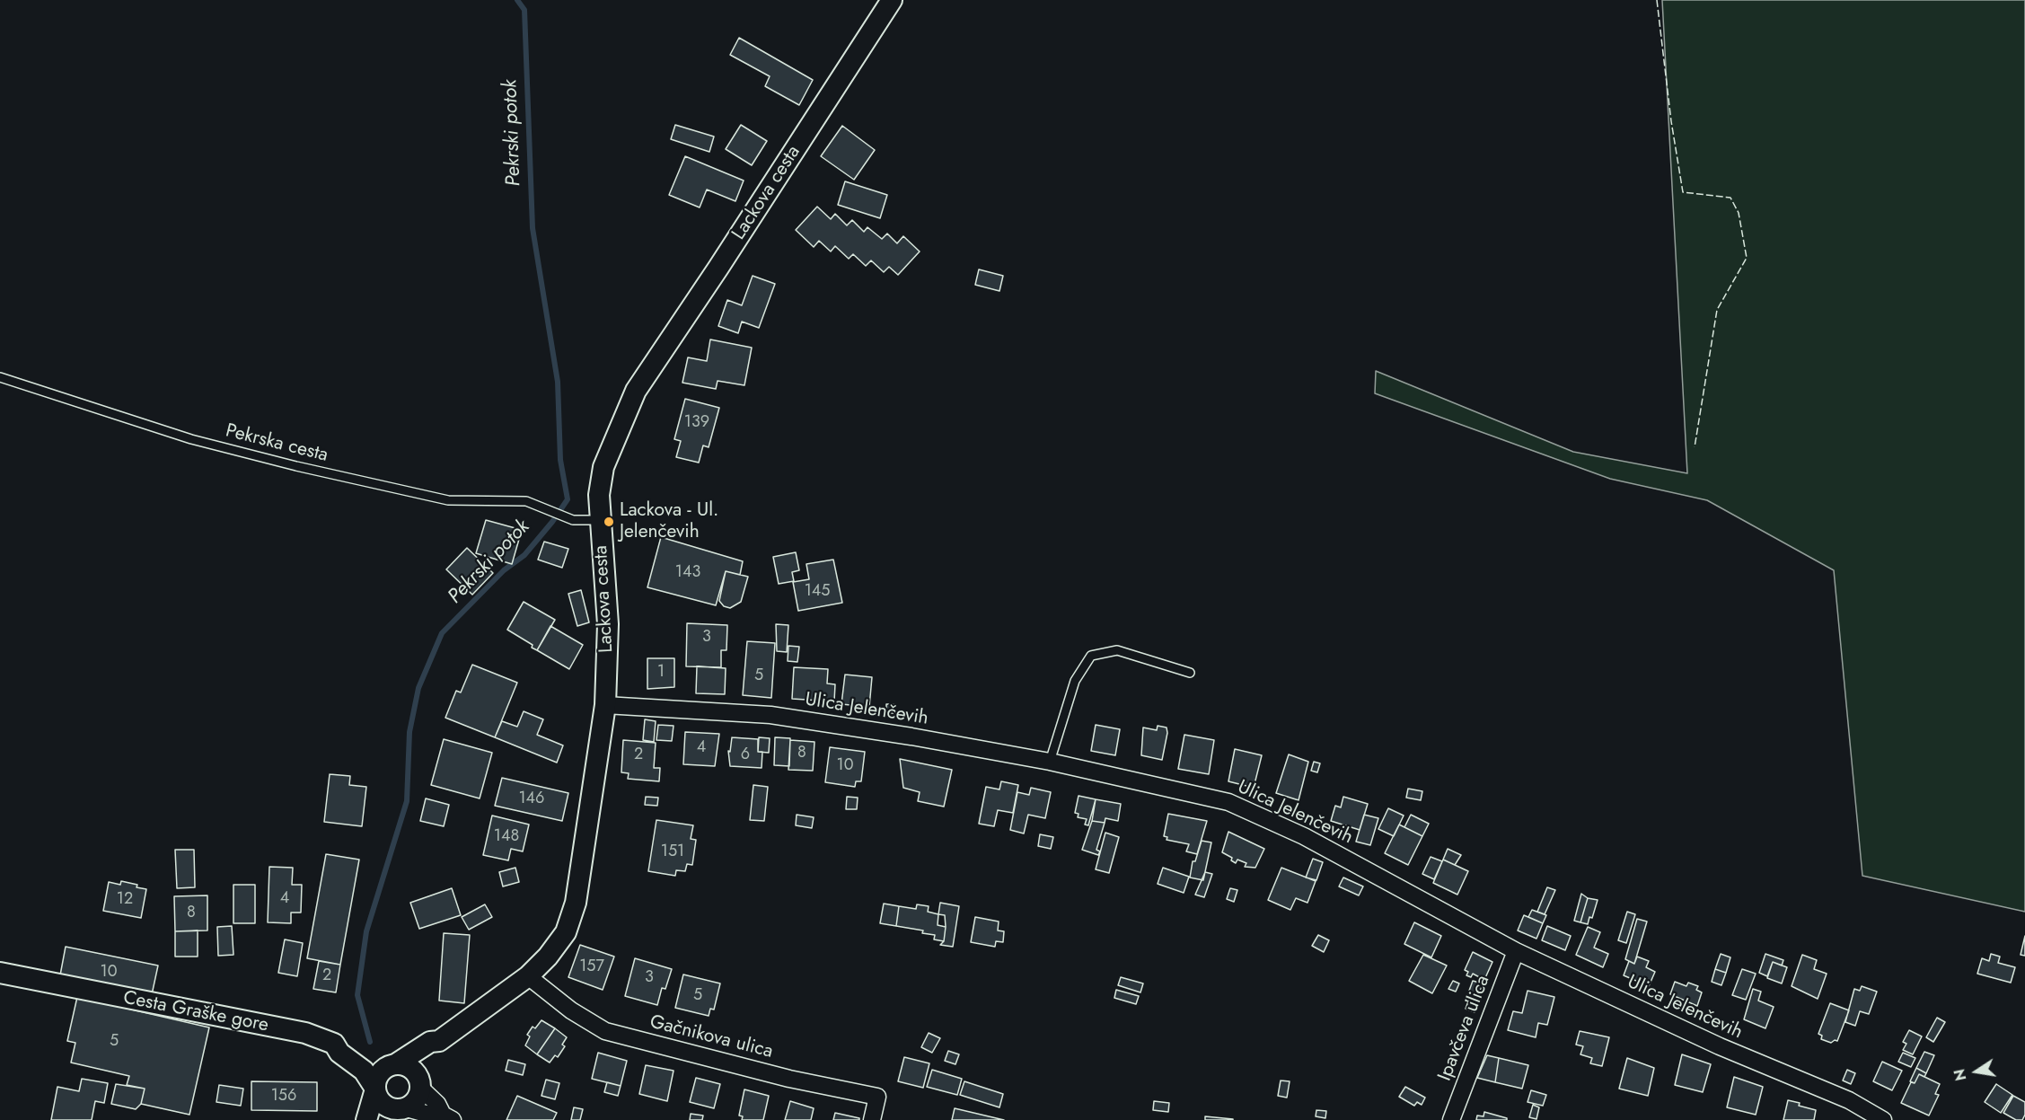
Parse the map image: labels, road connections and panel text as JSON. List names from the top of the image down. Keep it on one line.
{"streets":{"street":["Lackova cesta","Ulica Jelenčevih","Cesta Graške gore","Ipavčeva ulica","Gačnikova ulica"],"lane":["Pekrska cesta"]},"crossings":[["Lackova cesta","Pekrska cesta"],["Lackova cesta","Ulica Jelenčevih"],["Lackova cesta","Cesta Graške gore"],["Lackova cesta","Gačnikova ulica"],["Ulica Jelenčevih","Ipavčeva ulica"]],"water":["Pekrski potok"],"places":["Lackova - Ul. Jelenčevih"],"house_numbers":["139","143","145","3","1","5","4","8","2","6","10","146","148","151","4","12","8","157","10","2","3","5","5","156"],"north":"left"}
